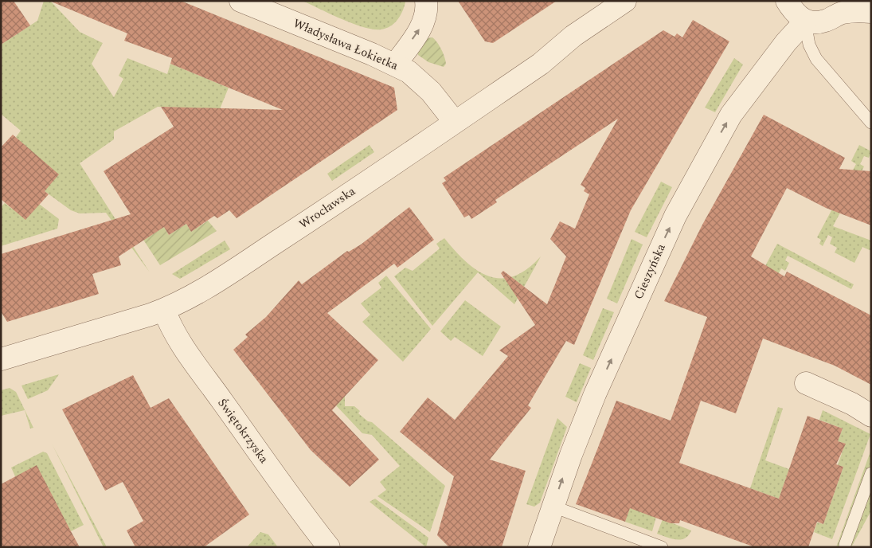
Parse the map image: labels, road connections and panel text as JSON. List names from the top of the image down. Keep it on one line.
{"streets":{"street":["Władysława Łokietka","Wrocławska","Cieszyńska","Świętokrzyska"]},"crossings":[["Władysława Łokietka","Wrocławska"],["Wrocławska","Świętokrzyska"]],"one_way":["Cieszyńska"]}
